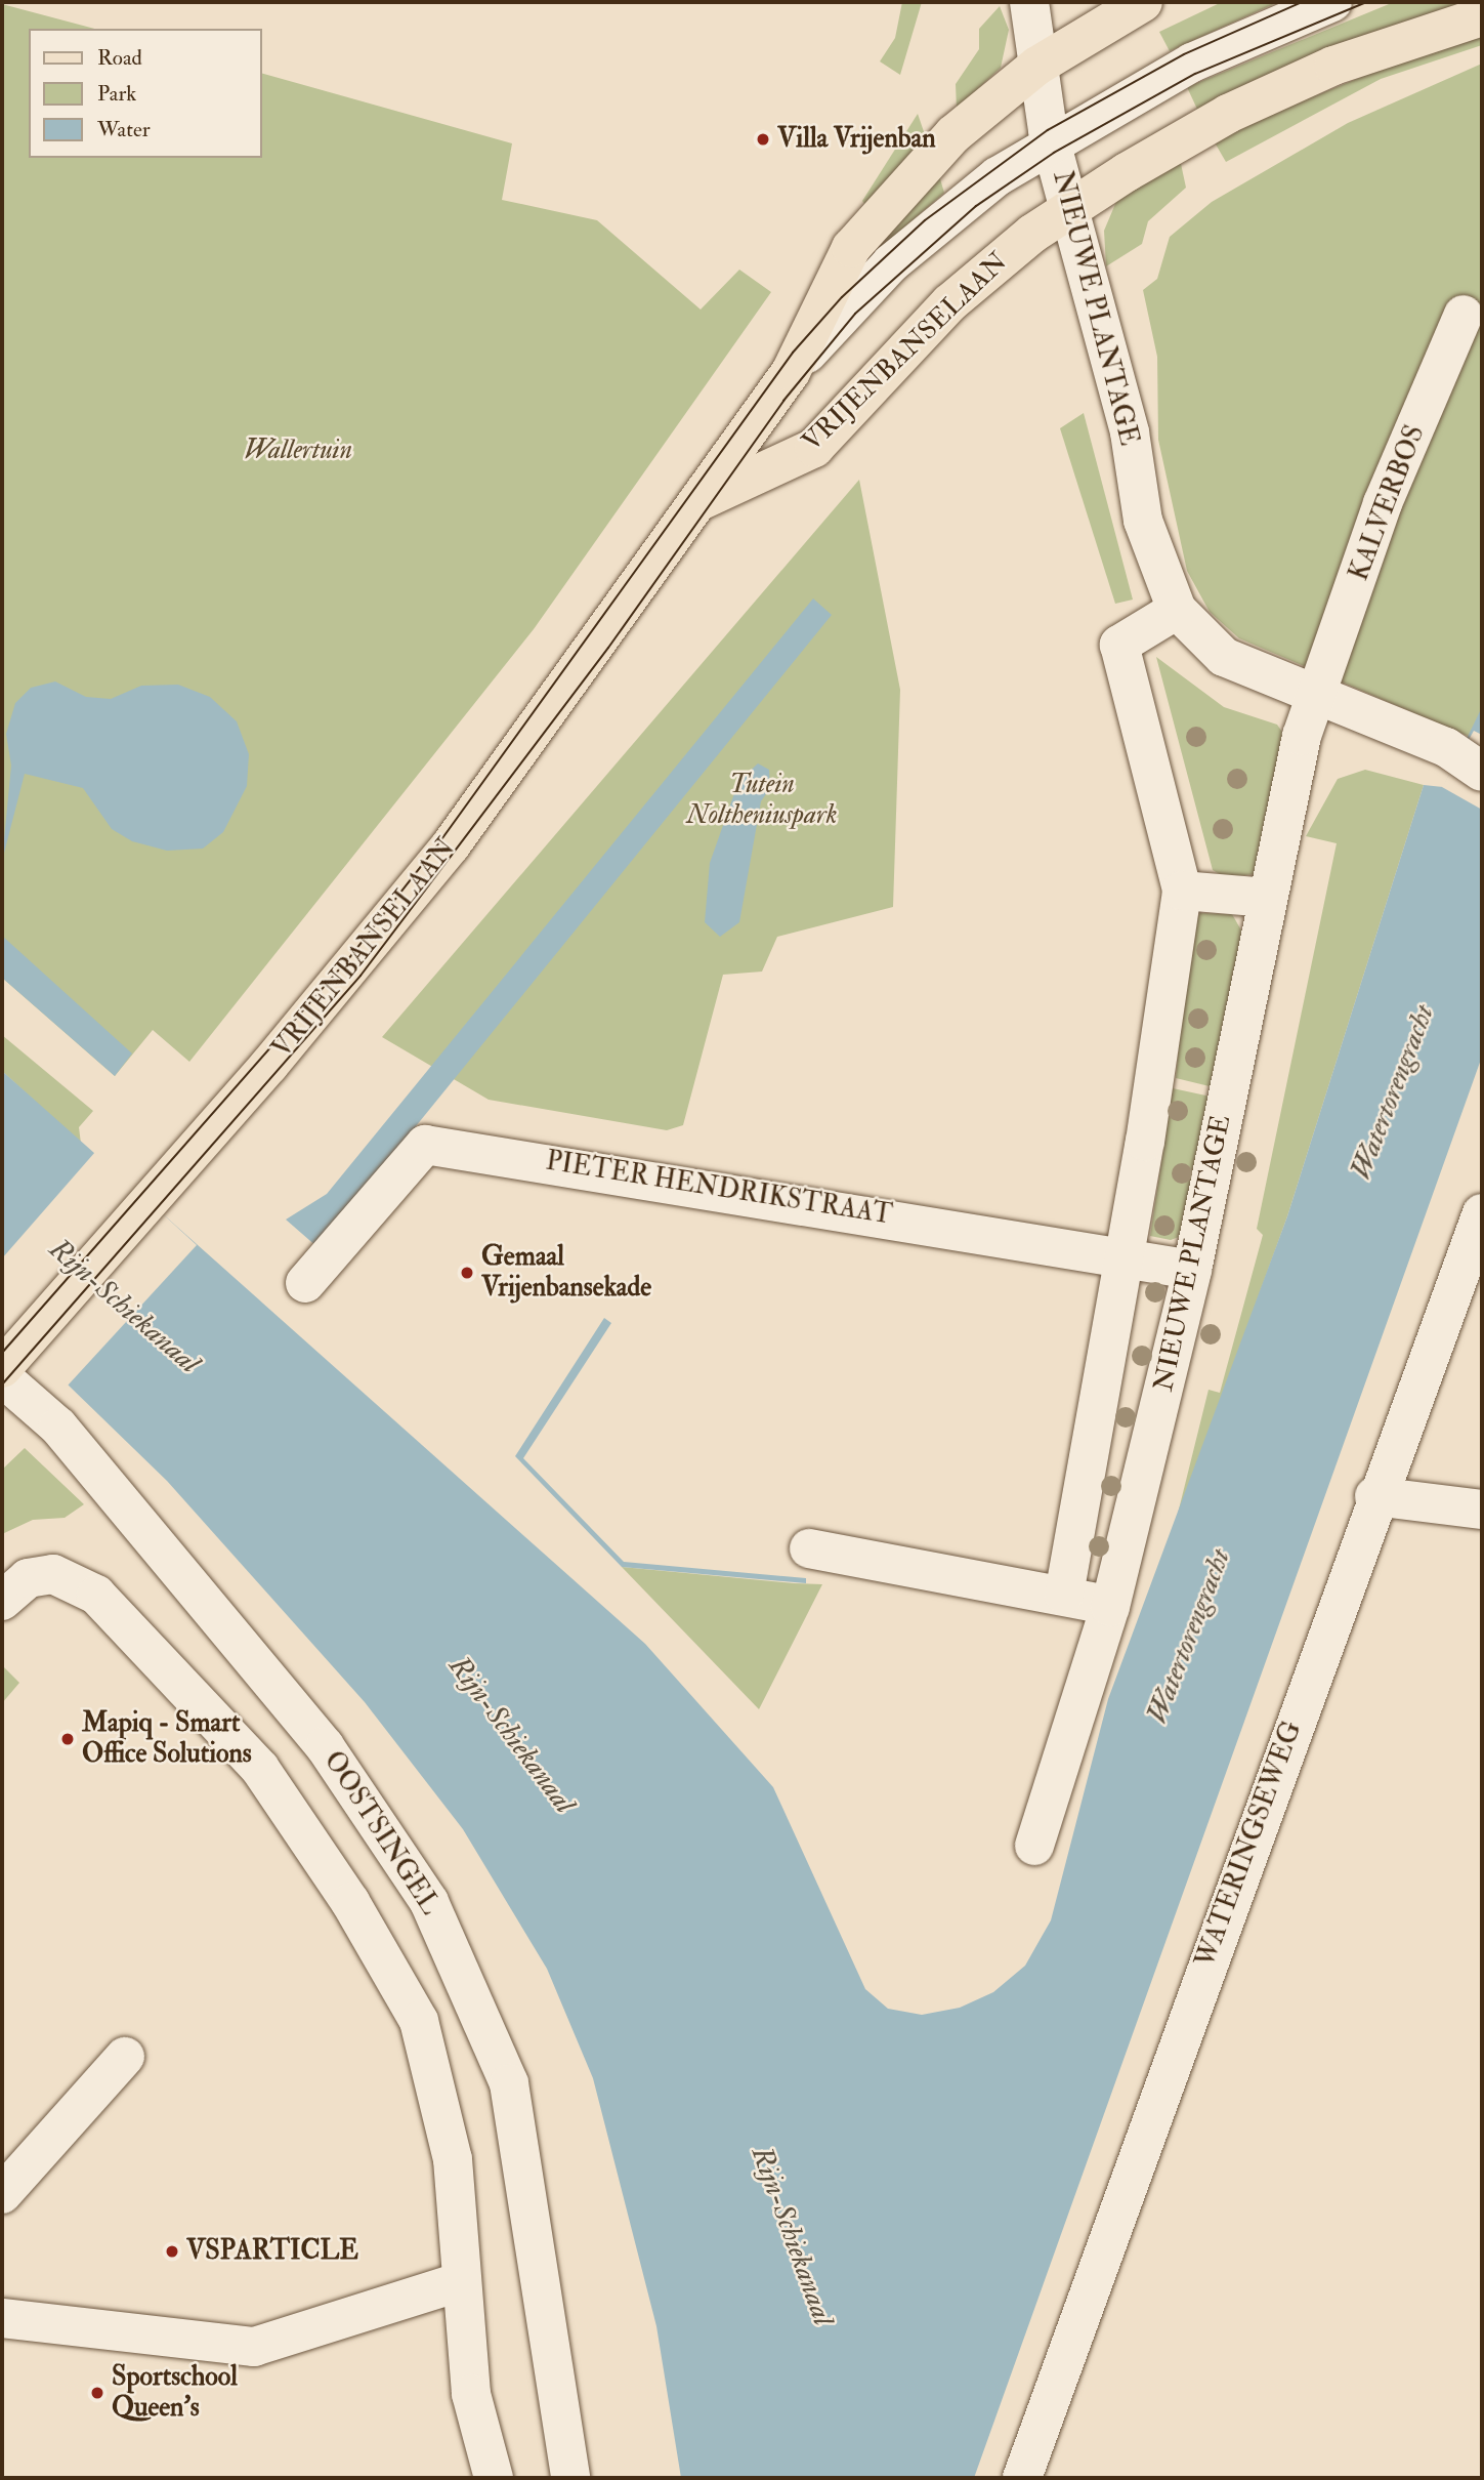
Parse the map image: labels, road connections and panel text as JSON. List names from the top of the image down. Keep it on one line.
{"streets":{"main road":["VRIJENBANSELAAN"],"street":["NIEUWE PLANTAGE","KALVERBOS","PIETER HENDRIKSTRAAT","OOSTSINGEL","WATERINGSEWEG"]},"crossings":[["NIEUWE PLANTAGE","VRIJENBANSELAAN"],["NIEUWE PLANTAGE","KALVERBOS"],["NIEUWE PLANTAGE","PIETER HENDRIKSTRAAT"]],"water":["Watertorengracht","Rijn-Schiekanaal"],"parks":["Wallertuin","Tutein Noltheniuspark"],"places":["Villa Vrijenban","Gemaal Vrijenbansekade","Mapiq - Smart Office Solutions","VSPARTICLE","Sportschool Queen's"],"legend":["Road","Park","Water"]}
